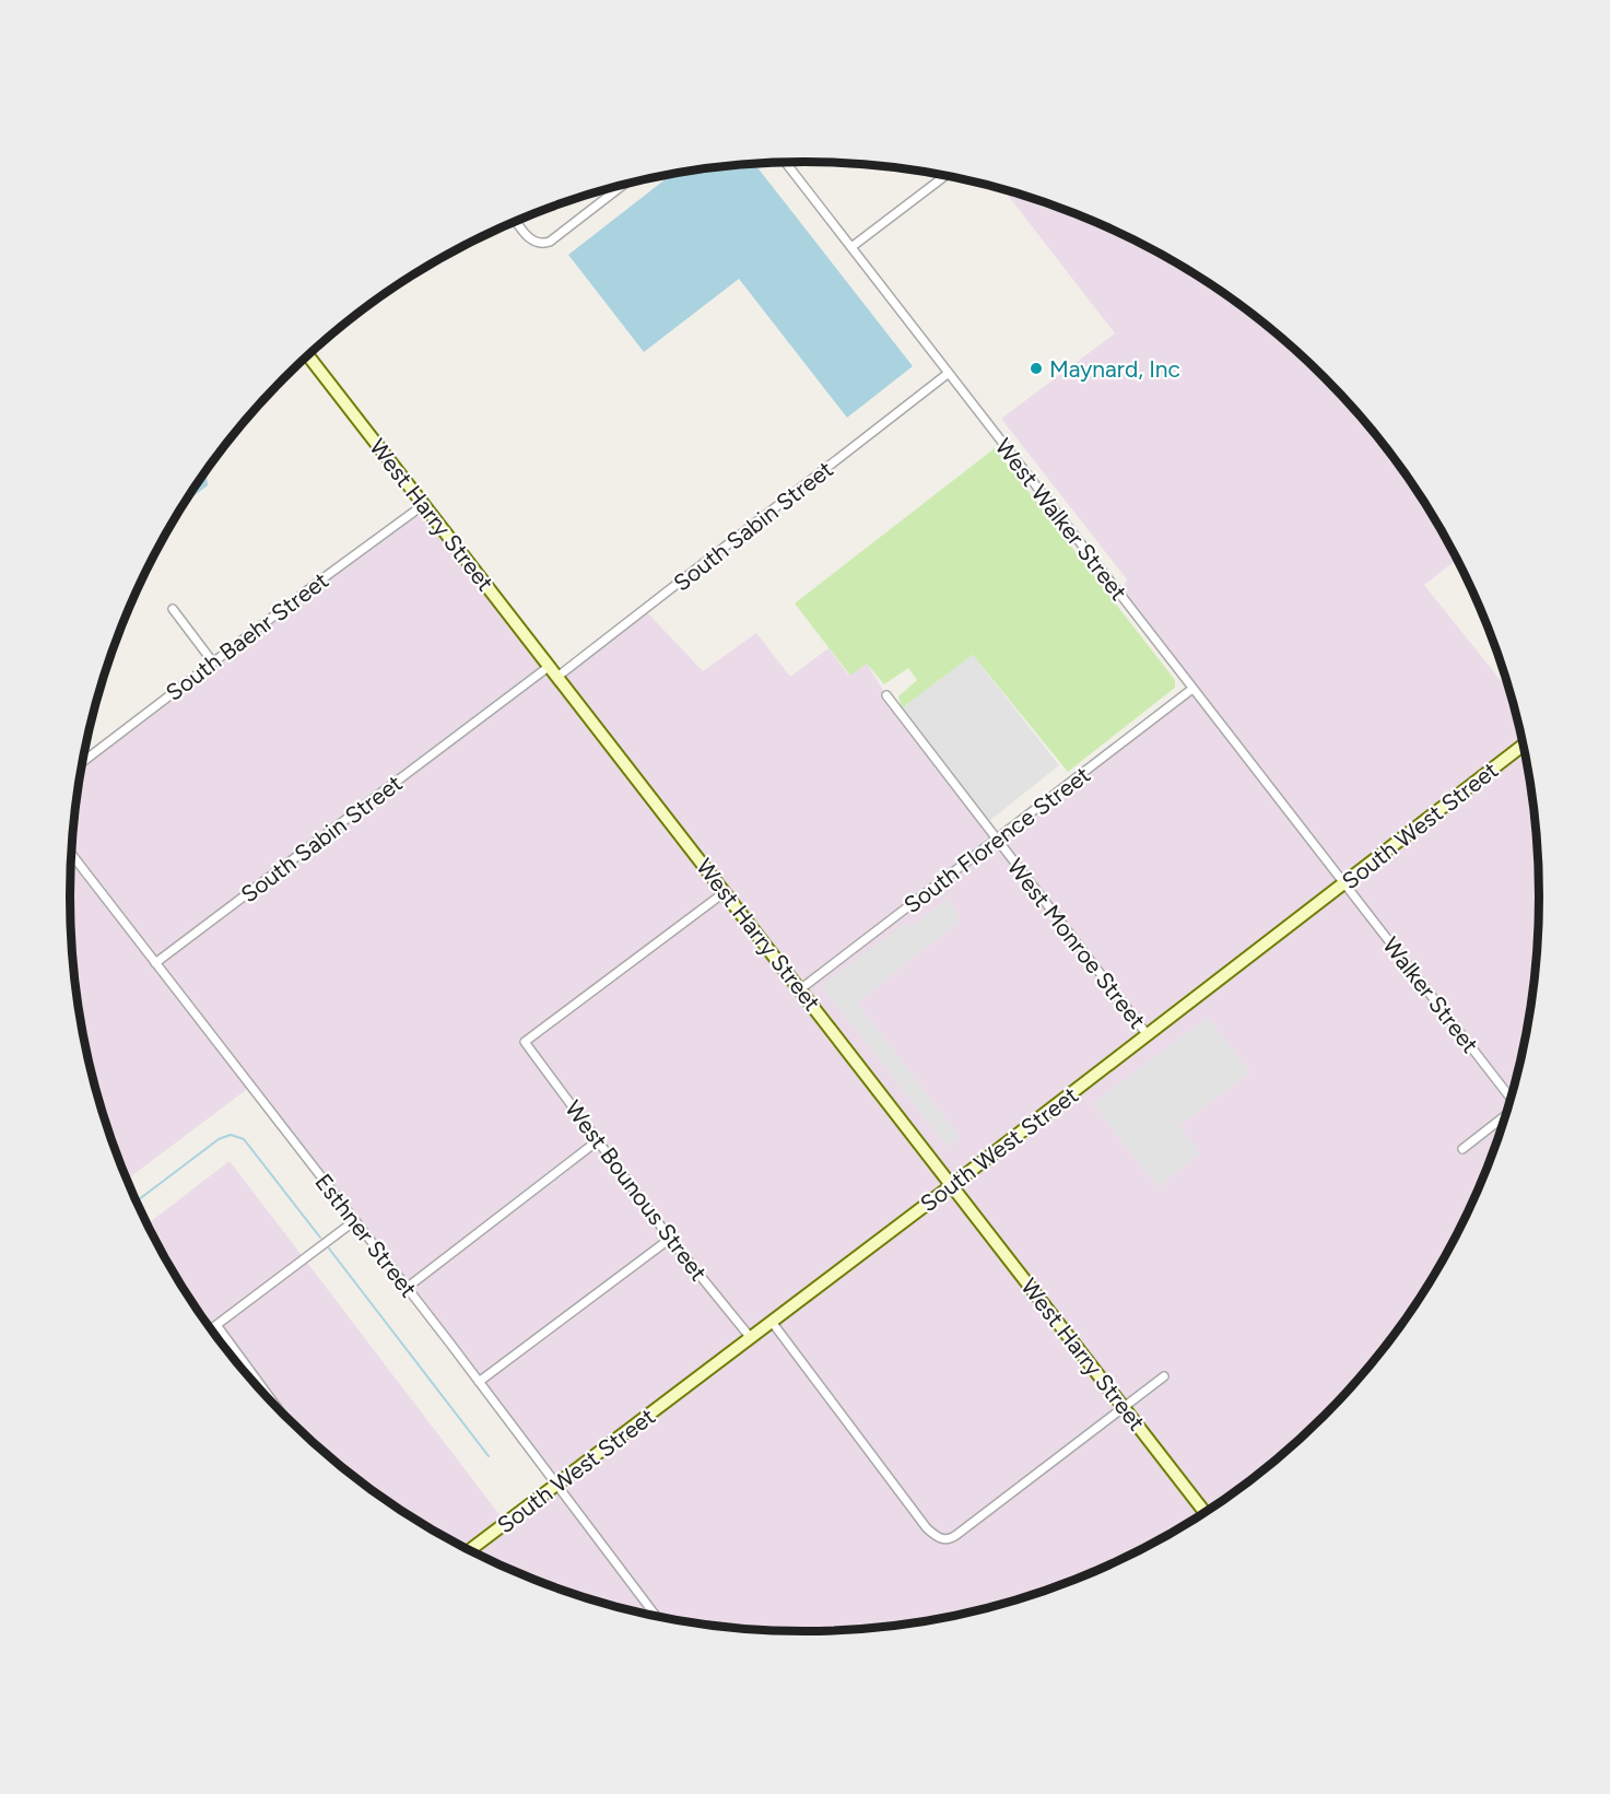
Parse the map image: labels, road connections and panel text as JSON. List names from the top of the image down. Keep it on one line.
{"streets":{"street":["West Harry Street","West Walker Street","South Sabin Street","South Baehr Street","South West Street","South Florence Street","West Monroe Street","Walker Street","West Bounous Street","Esthner Street"]},"crossings":[["West Harry Street","South Sabin Street"],["West Harry Street","South Baehr Street"],["West Harry Street","South West Street"],["West Harry Street","South Florence Street"],["West Harry Street","West Bounous Street"],["West Walker Street","South Sabin Street"],["West Walker Street","South West Street"],["West Walker Street","South Florence Street"],["West Walker Street","Walker Street"],["South Sabin Street","Esthner Street"],["South West Street","West Monroe Street"],["South West Street","Walker Street"],["South West Street","West Bounous Street"],["South West Street","Esthner Street"],["South Florence Street","West Monroe Street"]],"places":["Maynard, Inc"]}
